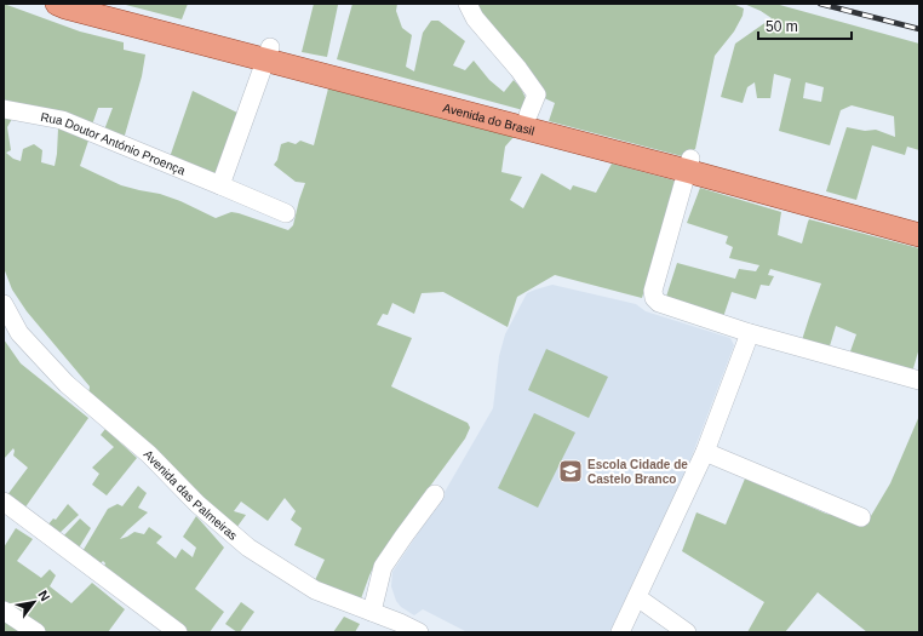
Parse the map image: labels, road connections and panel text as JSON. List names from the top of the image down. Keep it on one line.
{"streets":{"main road":["Avenida do Brasil"],"street":["Rua Doutor António Proença","Avenida das Palmeiras"]},"places":{"school or university":["Escola Cidade de Castelo Branco"]},"scale_bar":"50 m","north":"top right"}
